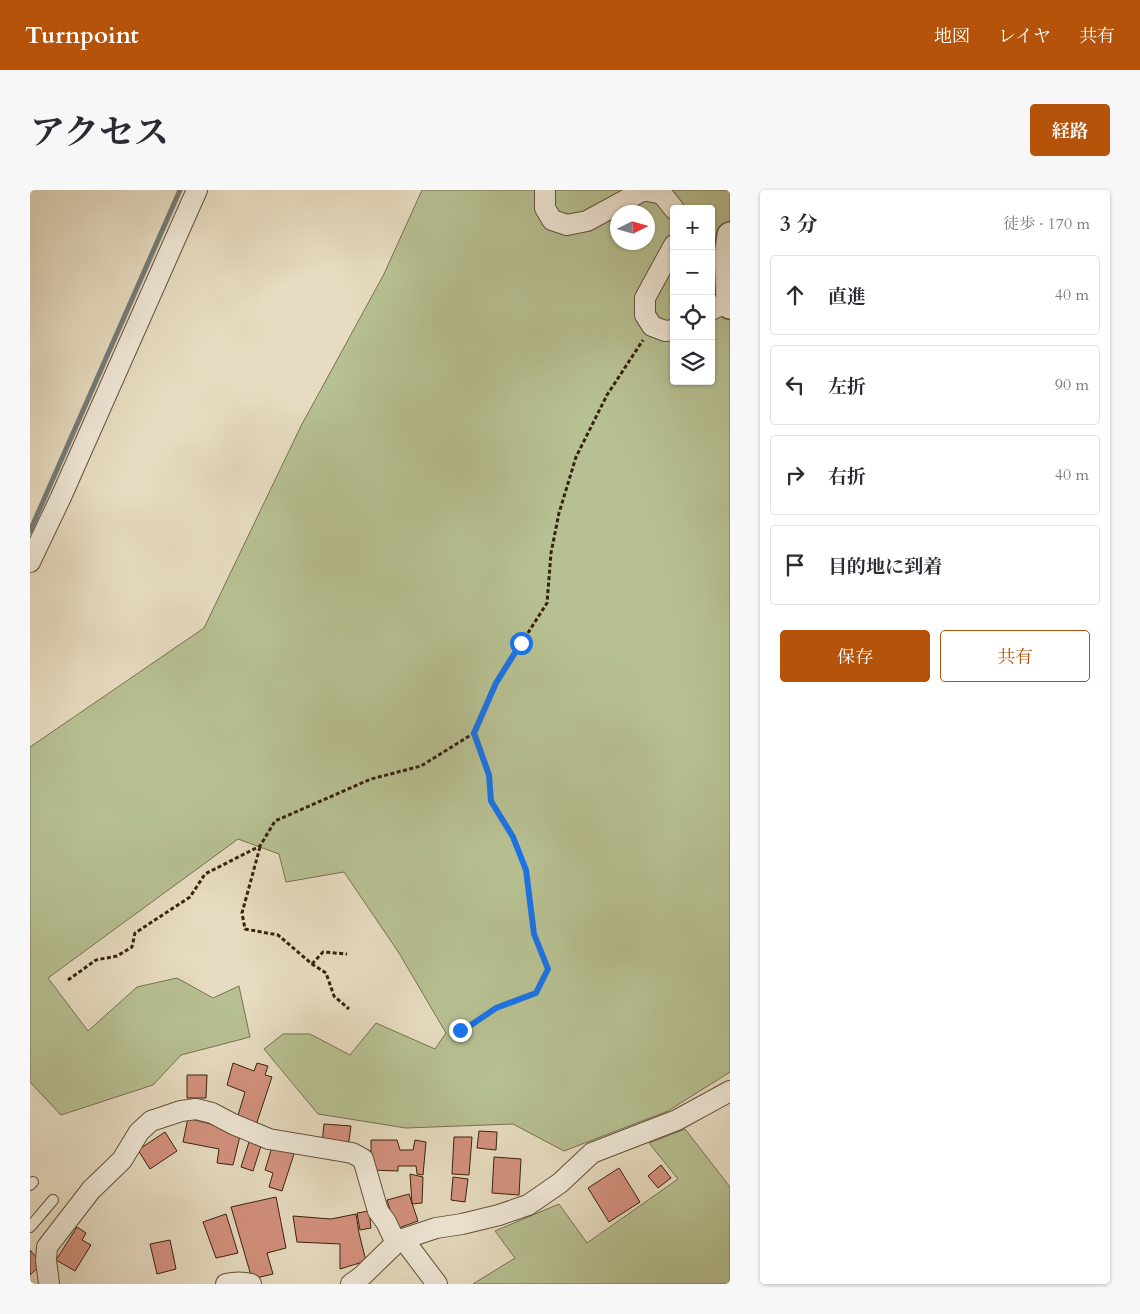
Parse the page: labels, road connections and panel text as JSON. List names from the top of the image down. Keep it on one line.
{"north":"right","page":{"header":"Turnpoint","nav":["地図","レイヤ","共有"],"title":"アクセス","buttons":["経路",["保存","共有"]],"heading":["3 分","徒歩 · 170 m"],"map_buttons":["+","−"],"list":[["直進","40 m"],["左折","90 m"],["右折","40 m"],"目的地に到着"]}}
